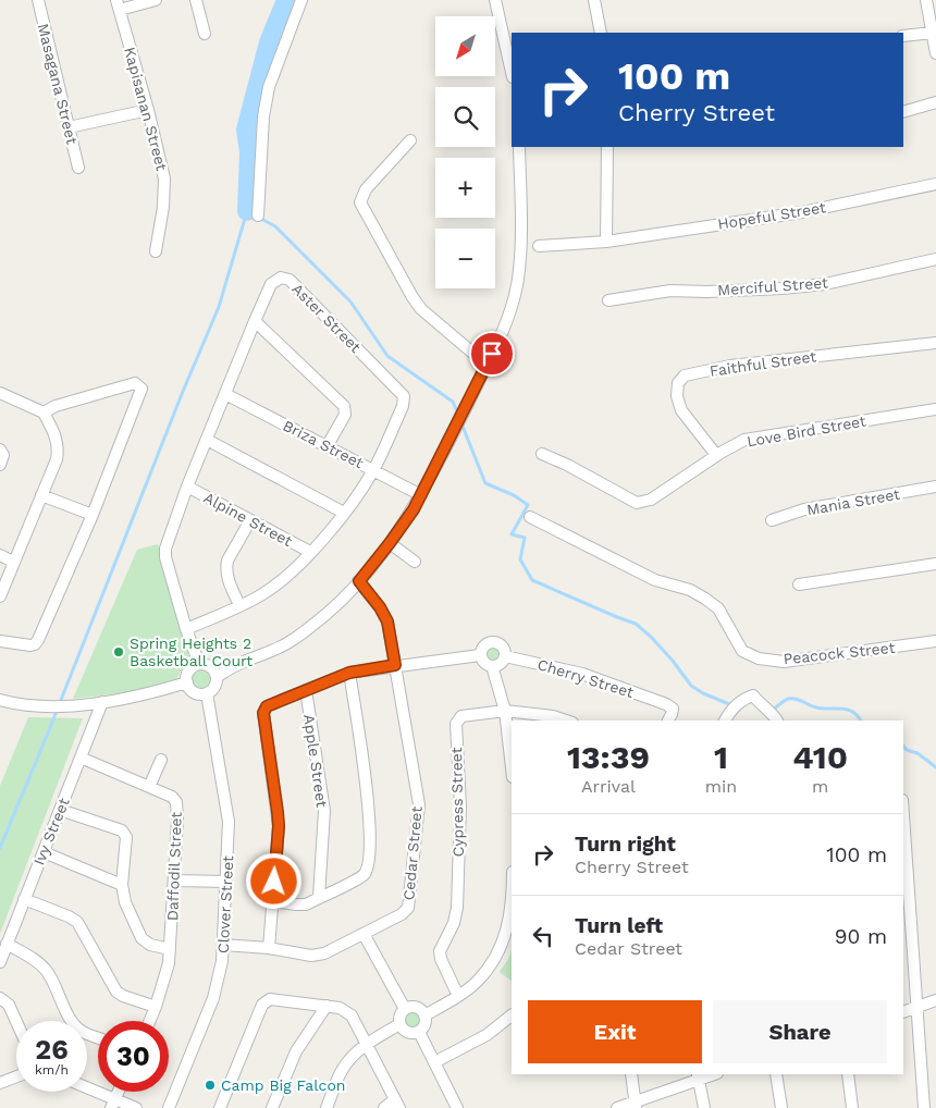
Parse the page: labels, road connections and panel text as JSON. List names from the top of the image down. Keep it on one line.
{"streets":{"street":["Masagana Street","Kapisanan Street","Hopeful Street","Merciful Street","Aster Street","Faithful Street","Love Bird Street","Briza Street","Mania Street","Alpine Street","Peacock Street","Cherry Street","Apple Street","Cypress Street","Ivy Street","Cedar Street","Daffodil Street","Clover Street"]},"crossings":[["Aster Street","Briza Street"],["Aster Street","Alpine Street"],["Aster Street","Clover Street"],["Faithful Street","Love Bird Street"],["Ivy Street","Daffodil Street"],["Cedar Street","Clover Street"]],"places":["Spring Heights 2 Basketball Court","Camp Big Falcon"],"north":"bottom left","page":{"map_buttons":["+","−"],"turn":["100 m","Cherry Street"],"eta":["13:39","Arrival","1","min","410","m"],"list":[{"name":"Turn right","note":"Cherry Street","value":"100 m"},{"name":"Turn left","note":"Cedar Street","value":"90 m"}],"buttons":["Exit","Share"],"speed":"26 km/h","limit":"30"}}
